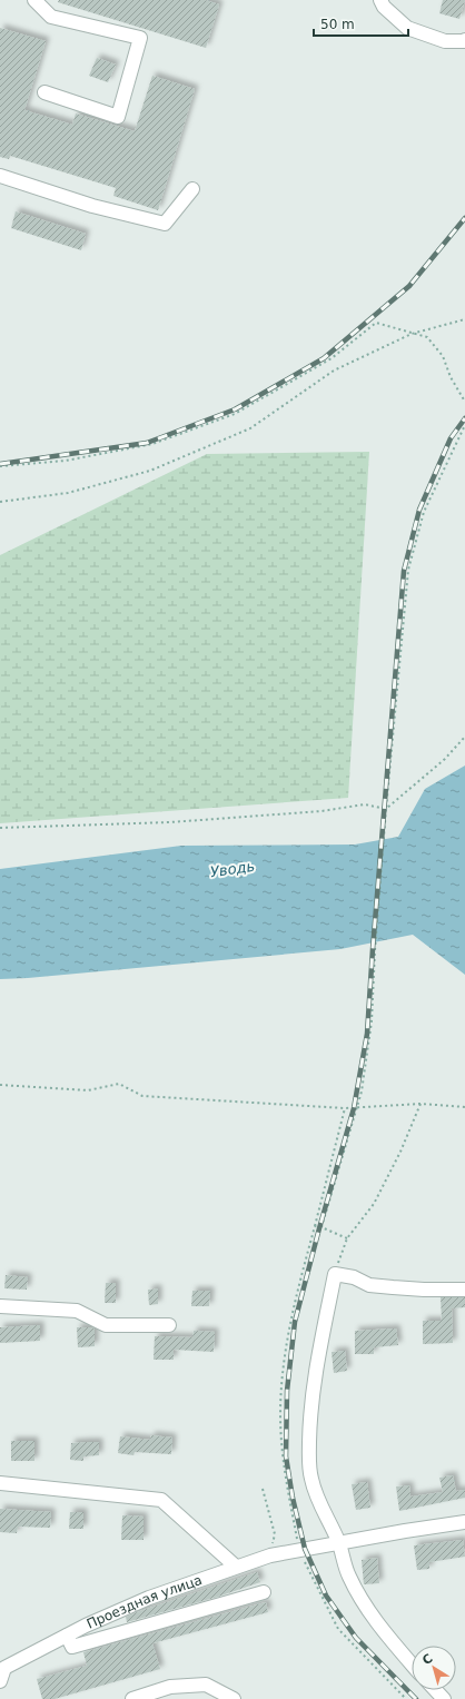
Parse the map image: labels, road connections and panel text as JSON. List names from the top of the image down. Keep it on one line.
{"streets":{"street":["Проездная улица"]},"water":["Уводь"],"scale_bar":"50 m","north":"top left"}
